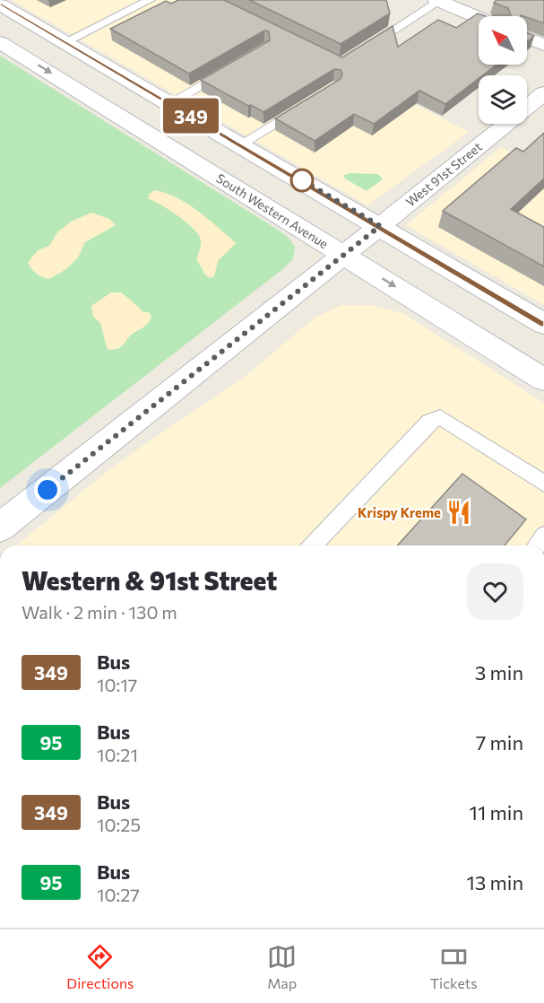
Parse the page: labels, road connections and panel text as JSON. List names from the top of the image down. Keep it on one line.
{"streets":{"main road":["West 91st Street","South Western Avenue"]},"crossings":[["West 91st Street","South Western Avenue"]],"places":{"restaurant":["Krispy Kreme"]},"lines":["bus line 349"],"north":"top left","page":{"on_map":"349","heading":["Western & 91st Street","Walk · 2 min · 130 m"],"list":[{"mark":"349","name":"Bus","note":"10:17","value":"3 min"},{"mark":"95","name":"Bus","note":"10:21","value":"7 min"},{"mark":"349","name":"Bus","note":"10:25","value":"11 min"},{"mark":"95","name":"Bus","note":"10:27","value":"13 min"}],"tabs":["Directions","Map","Tickets"]}}
